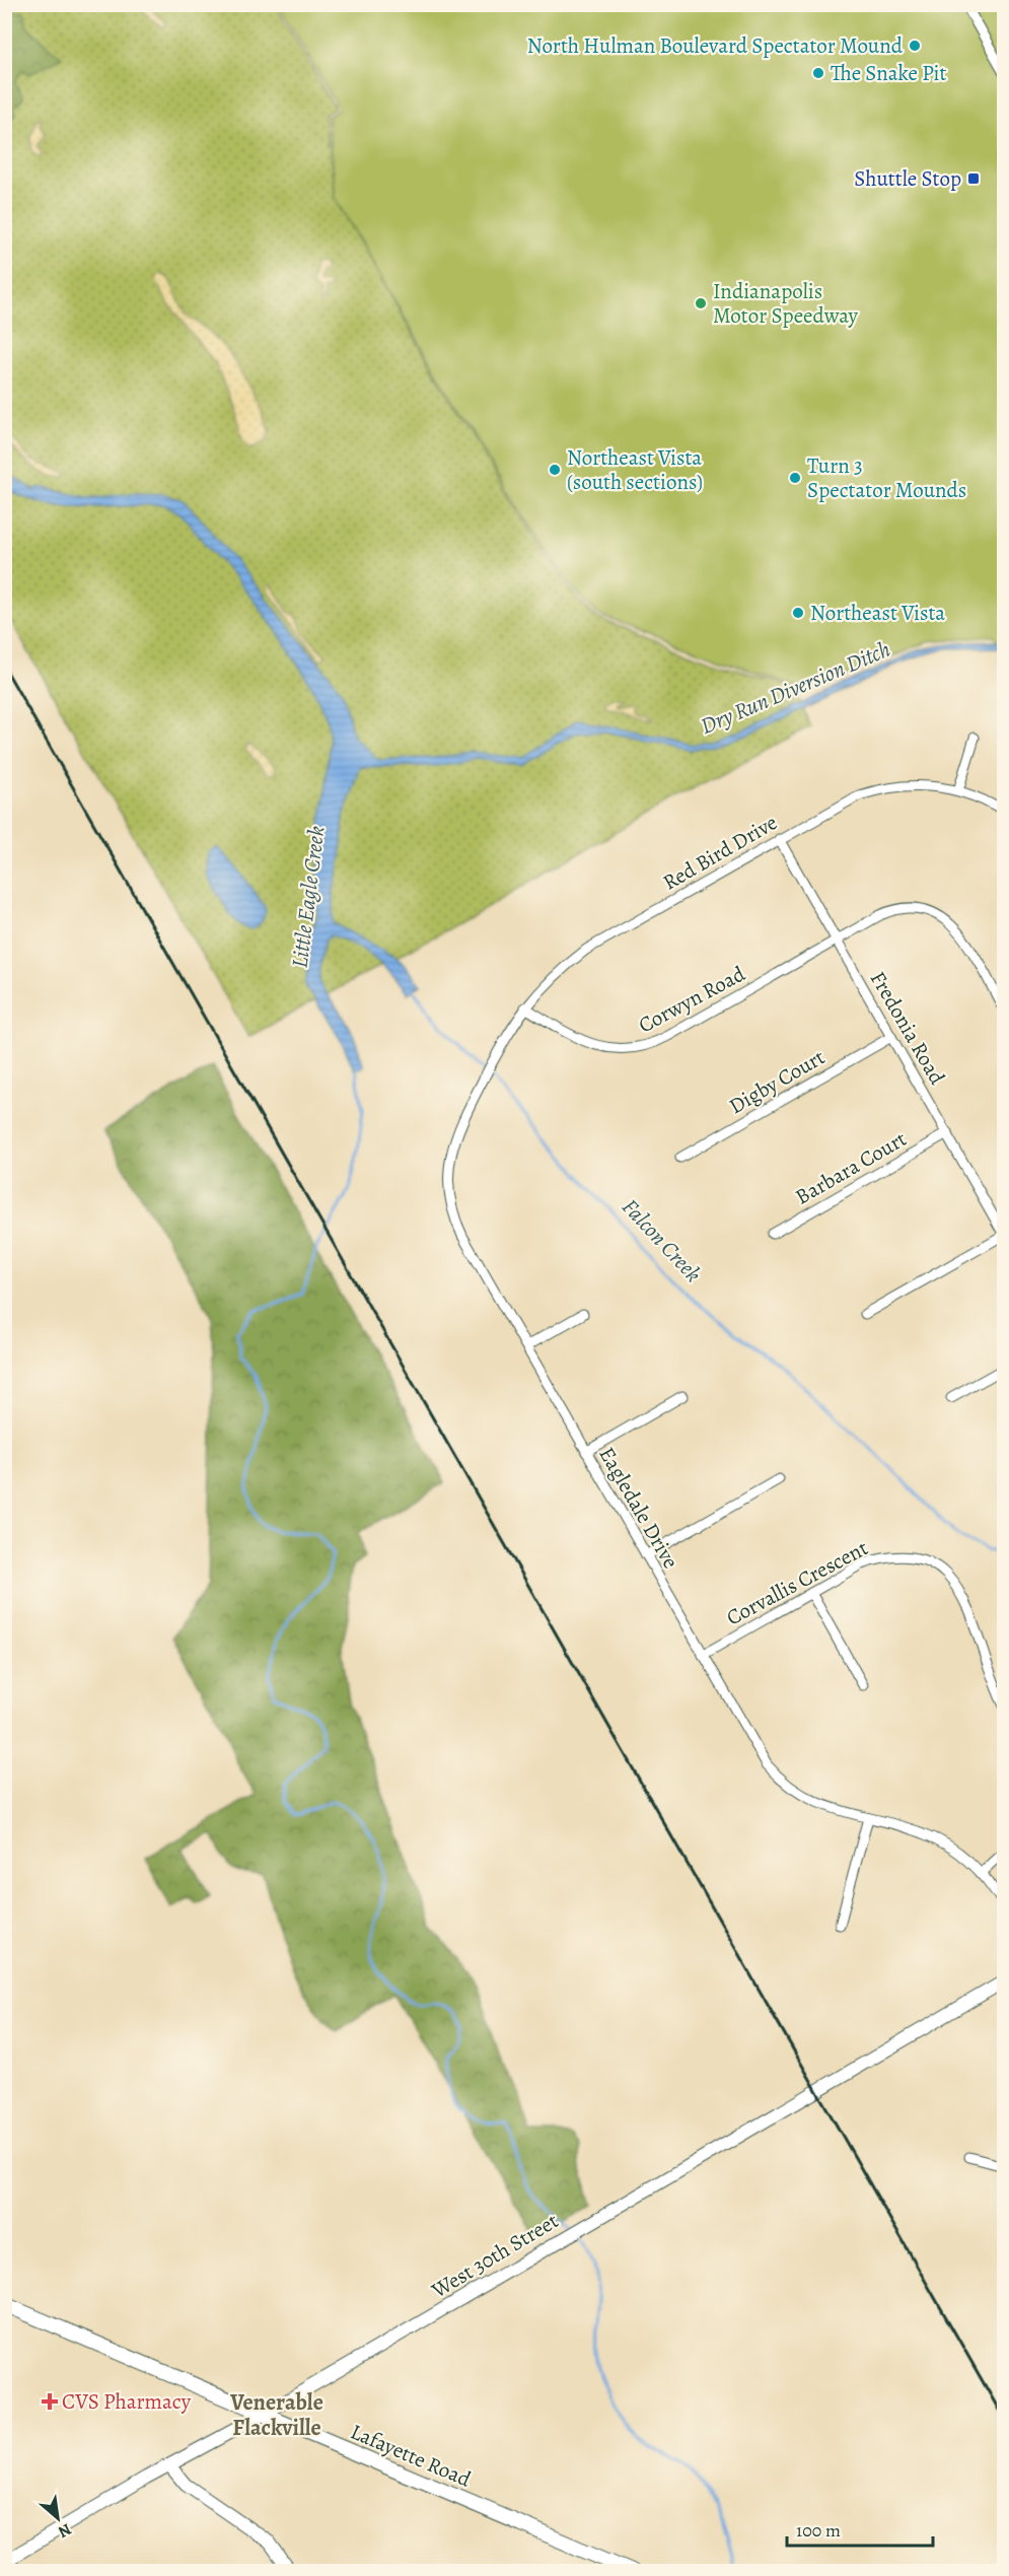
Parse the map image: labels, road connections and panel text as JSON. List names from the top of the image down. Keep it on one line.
{"streets":{"main road":["West 30th Street","Lafayette Road"],"street":["Red Bird Drive","Corwyn Road","Fredonia Road","Digby Court","Barbara Court","Eagledale Drive","Corvallis Crescent"]},"crossings":[["Red Bird Drive","Corwyn Road"],["Red Bird Drive","Fredonia Road"],["Red Bird Drive","Eagledale Drive"],["Corwyn Road","Fredonia Road"],["Corwyn Road","Eagledale Drive"],["Fredonia Road","Digby Court"],["Fredonia Road","Barbara Court"],["Eagledale Drive","Corvallis Crescent"],["West 30th Street","Lafayette Road"]],"districts":["Venerable Flackville"],"water":["Dry Run Diversion Ditch","Little Eagle Creek","Falcon Creek"],"places":{"other":["North Hulman Boulevard Spectator Mound","The Snake Pit","Indianapolis Motor Speedway","Northeast Vista (south sections)","Turn 3 Spectator Mounds","Northeast Vista"],"transit":["Shuttle Stop"],"health":["CVS Pharmacy"]},"scale_bar":"100 m","north":"bottom right"}
